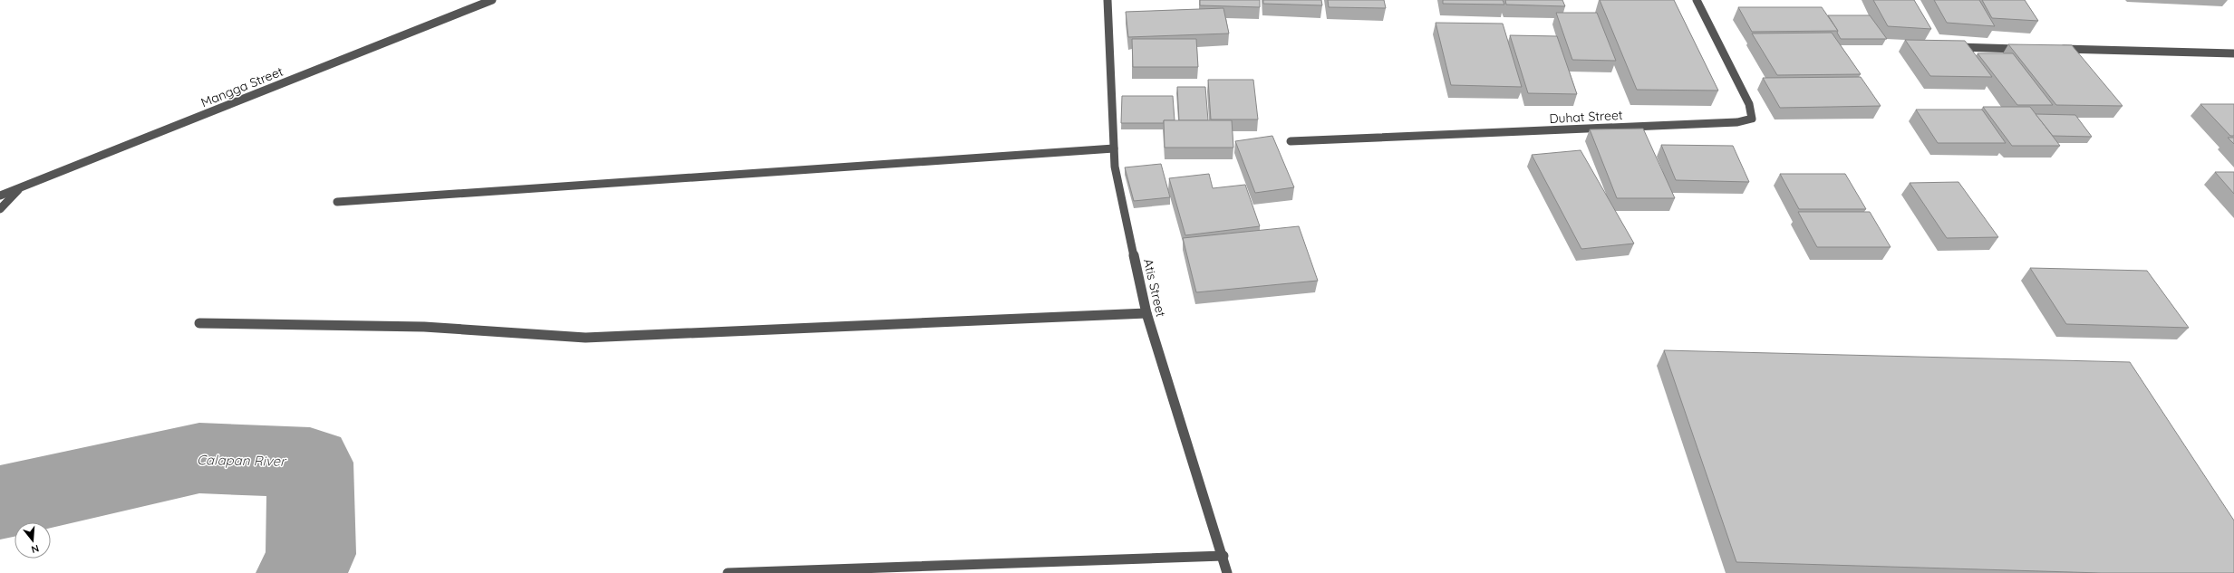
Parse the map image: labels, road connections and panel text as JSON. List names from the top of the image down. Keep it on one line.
{"streets":{"street":["Mangga Street","Duhat Street","Atis Street"]},"water":["Calapan River"],"north":"bottom"}
